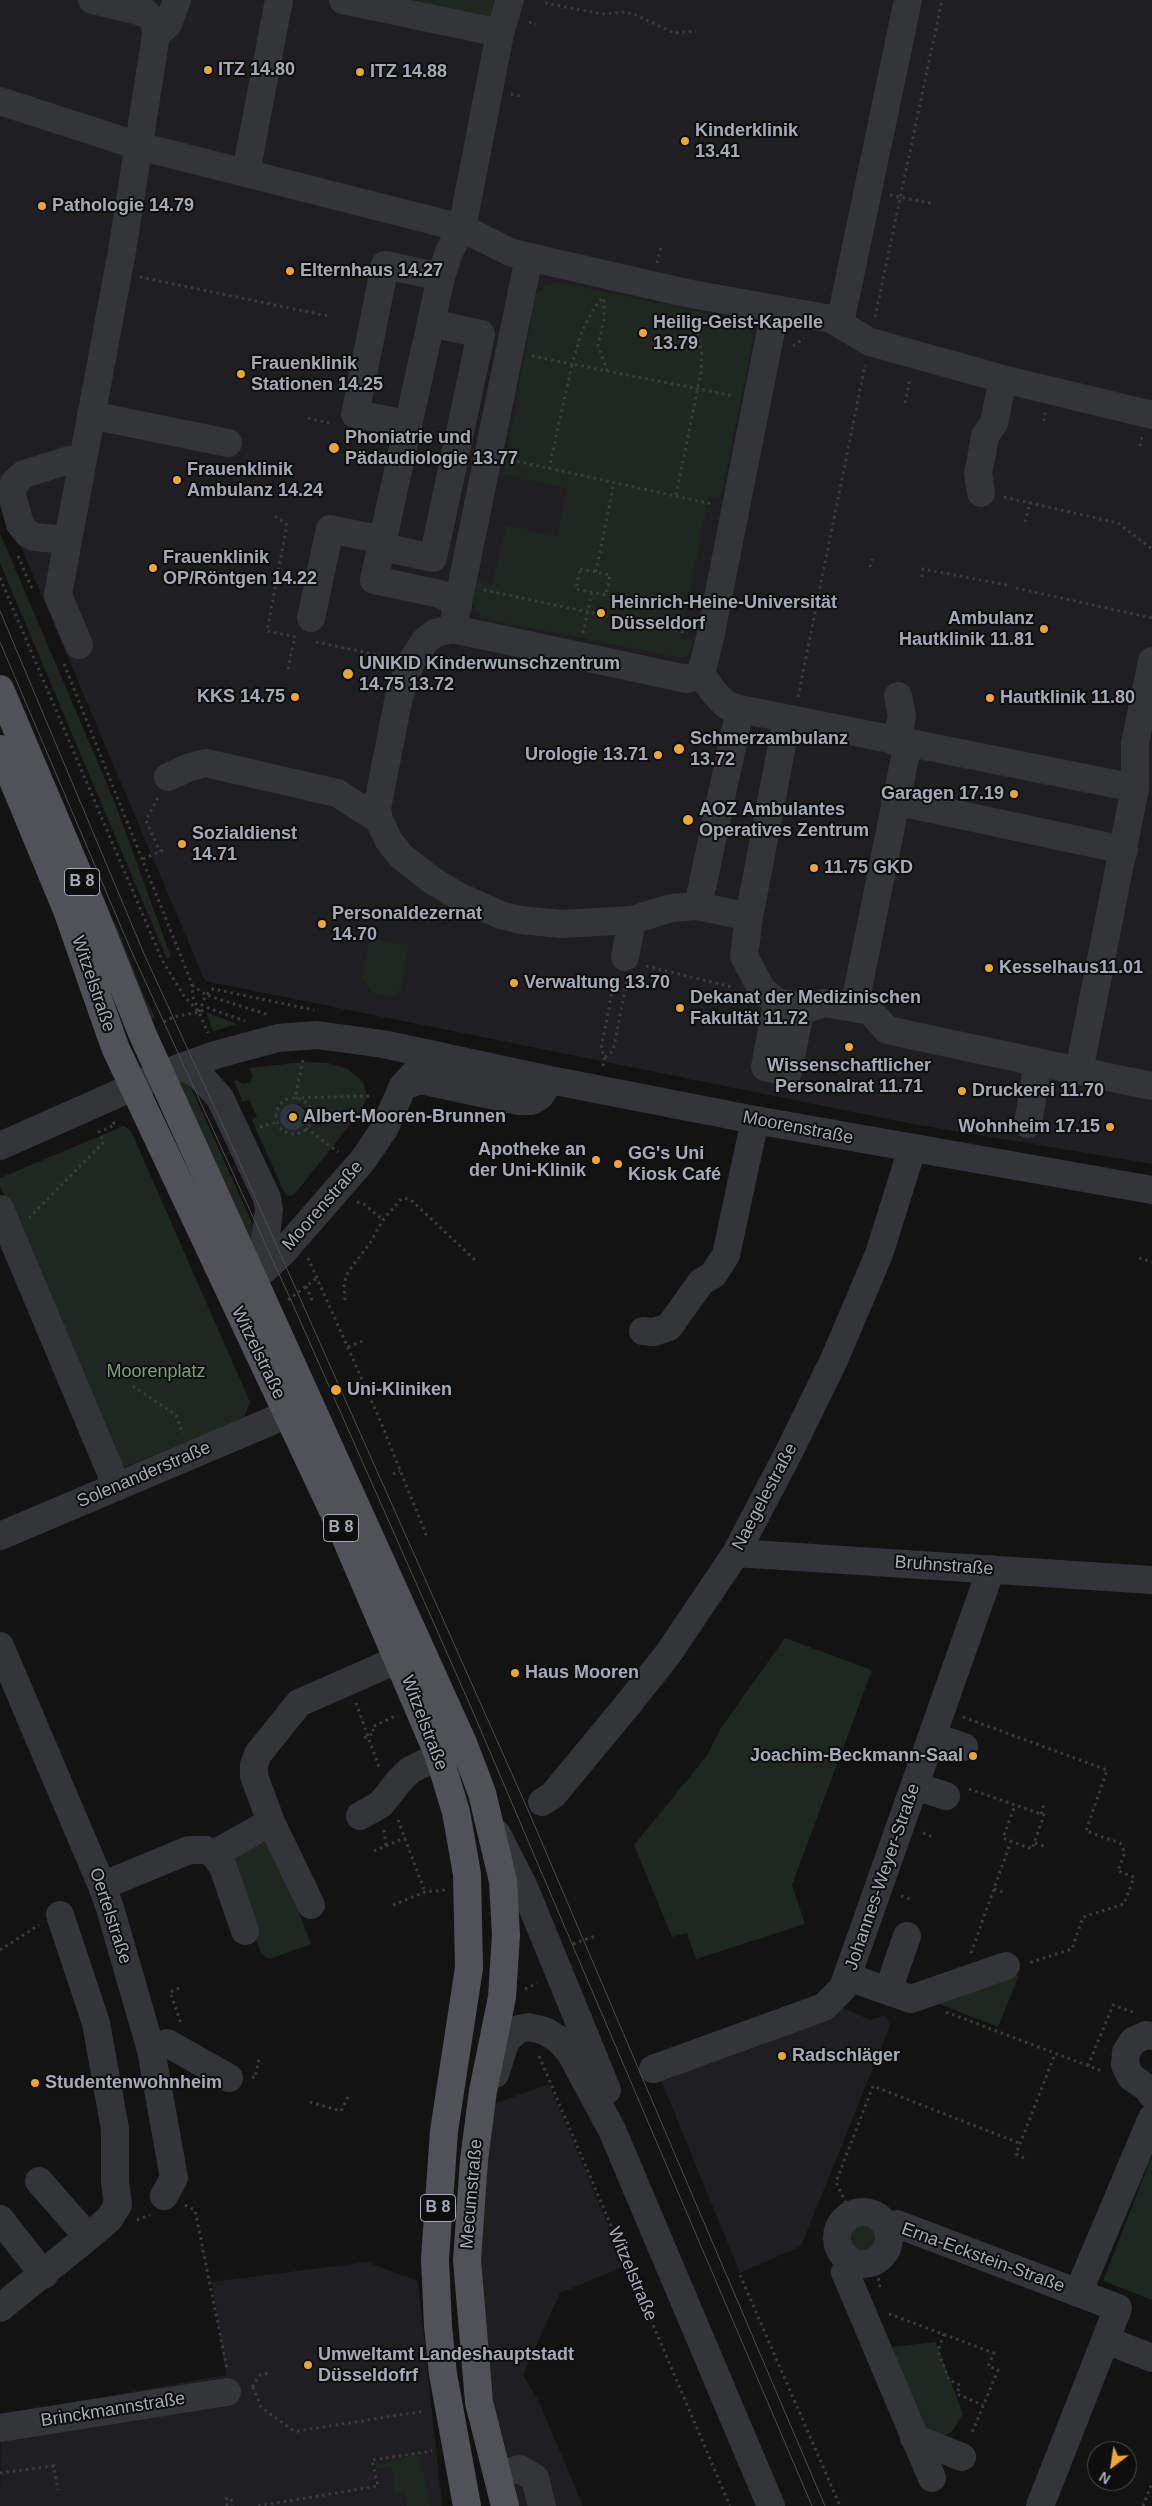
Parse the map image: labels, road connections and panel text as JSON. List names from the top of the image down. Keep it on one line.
{"streets":{"main road":["B 8","Witzelstraße","Mecumstraße"],"street":["Moorenstraße","Solenanderstraße","Naegelestraße","Bruhnstraße","Johannes-Weyer-Straße","Oertelstraße","Erna-Eckstein-Straße","Brinckmannstraße"]},"crossings":[["Witzelstraße","Moorenstraße"],["Witzelstraße","Solenanderstraße"],["Witzelstraße","Mecumstraße"],["Moorenstraße","Naegelestraße"],["Naegelestraße","Bruhnstraße"],["Bruhnstraße","Johannes-Weyer-Straße"]],"parks":["Moorenplatz"],"places":["ITZ 14.80","ITZ 14.88","Kinderklinik 13.41","Pathologie 14.79","Elternhaus 14.27","Heilig-Geist-Kapelle 13.79","Frauenklinik Stationen 14.25","Phoniatrie und Pädaudiologie 13.77","Frauenklinik Ambulanz 14.24","Frauenklinik OP/Röntgen 14.22","Heinrich-Heine-Universität Düsseldorf","Ambulanz Hautklinik 11.81","UNIKID Kinderwunschzentrum 14.75 13.72","KKS 14.75","Hautklinik 11.80","Schmerzambulanz 13.72","Urologie 13.71","Garagen 17.19","AOZ Ambulantes Operatives Zentrum","Sozialdienst 14.71","11.75 GKD","Personaldezernat 14.70","Kesselhaus11.01","Verwaltung 13.70","Dekanat der Medizinischen Fakultät 11.72","Wissenschaftlicher Personalrat 11.71","Druckerei 11.70","Albert-Mooren-Brunnen","Wohnheim 17.15","Apotheke an der Uni-Klinik","GG's Uni Kiosk Café","Uni-Kliniken","Haus Mooren","Joachim-Beckmann-Saal","Radschläger","Studentenwohnheim","Umweltamt Landeshauptstadt Düsseldofrf"],"north":"bottom left"}
